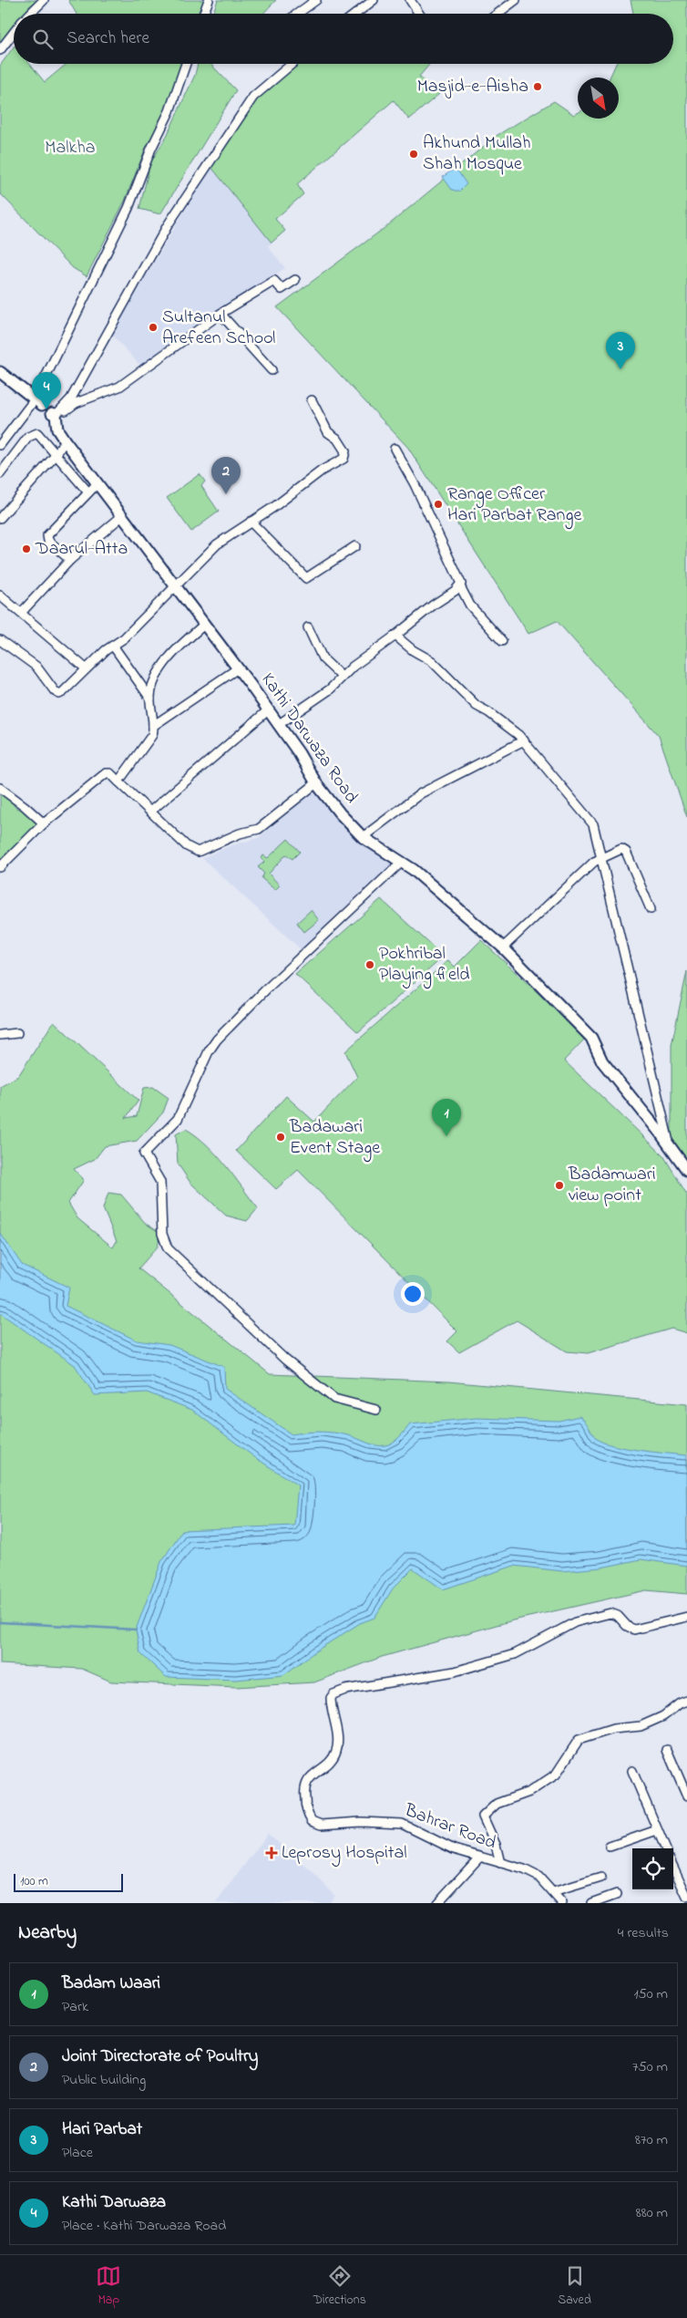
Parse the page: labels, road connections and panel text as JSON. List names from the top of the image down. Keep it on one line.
{"streets":{"street":["Kathi Darwaza Road","Bahrar Road"]},"parks":["Malkha"],"places":{"other":["Masjid-e-Aisha","Akhund Mullah Shah Mosque","Sultanul Arefeen School","Range Officer Hari Parbat Range","Daarul-Atta","Pokhribal Playing field","Badawari Event Stage","Badamwari view point"],"health":["Leprosy Hospital"]},"scale_bar":"100 m","north":"bottom right","page":{"search":"Search here","pins":["3","4","2","1"],"scale":"100 m","heading":["Nearby","4 results"],"list":[{"mark":"1","name":"Badam Waari","note":"Park","value":"150 m"},{"mark":"2","name":"Joint Directorate of Poultry","note":"Public building","value":"750 m"},{"mark":"3","name":"Hari Parbat","note":"Place","value":"870 m"},{"mark":"4","name":"Kathi Darwaza","note":"Place · Kathi Darwaza Road","value":"880 m"}],"nav":["Map","Directions","Saved"]}}
